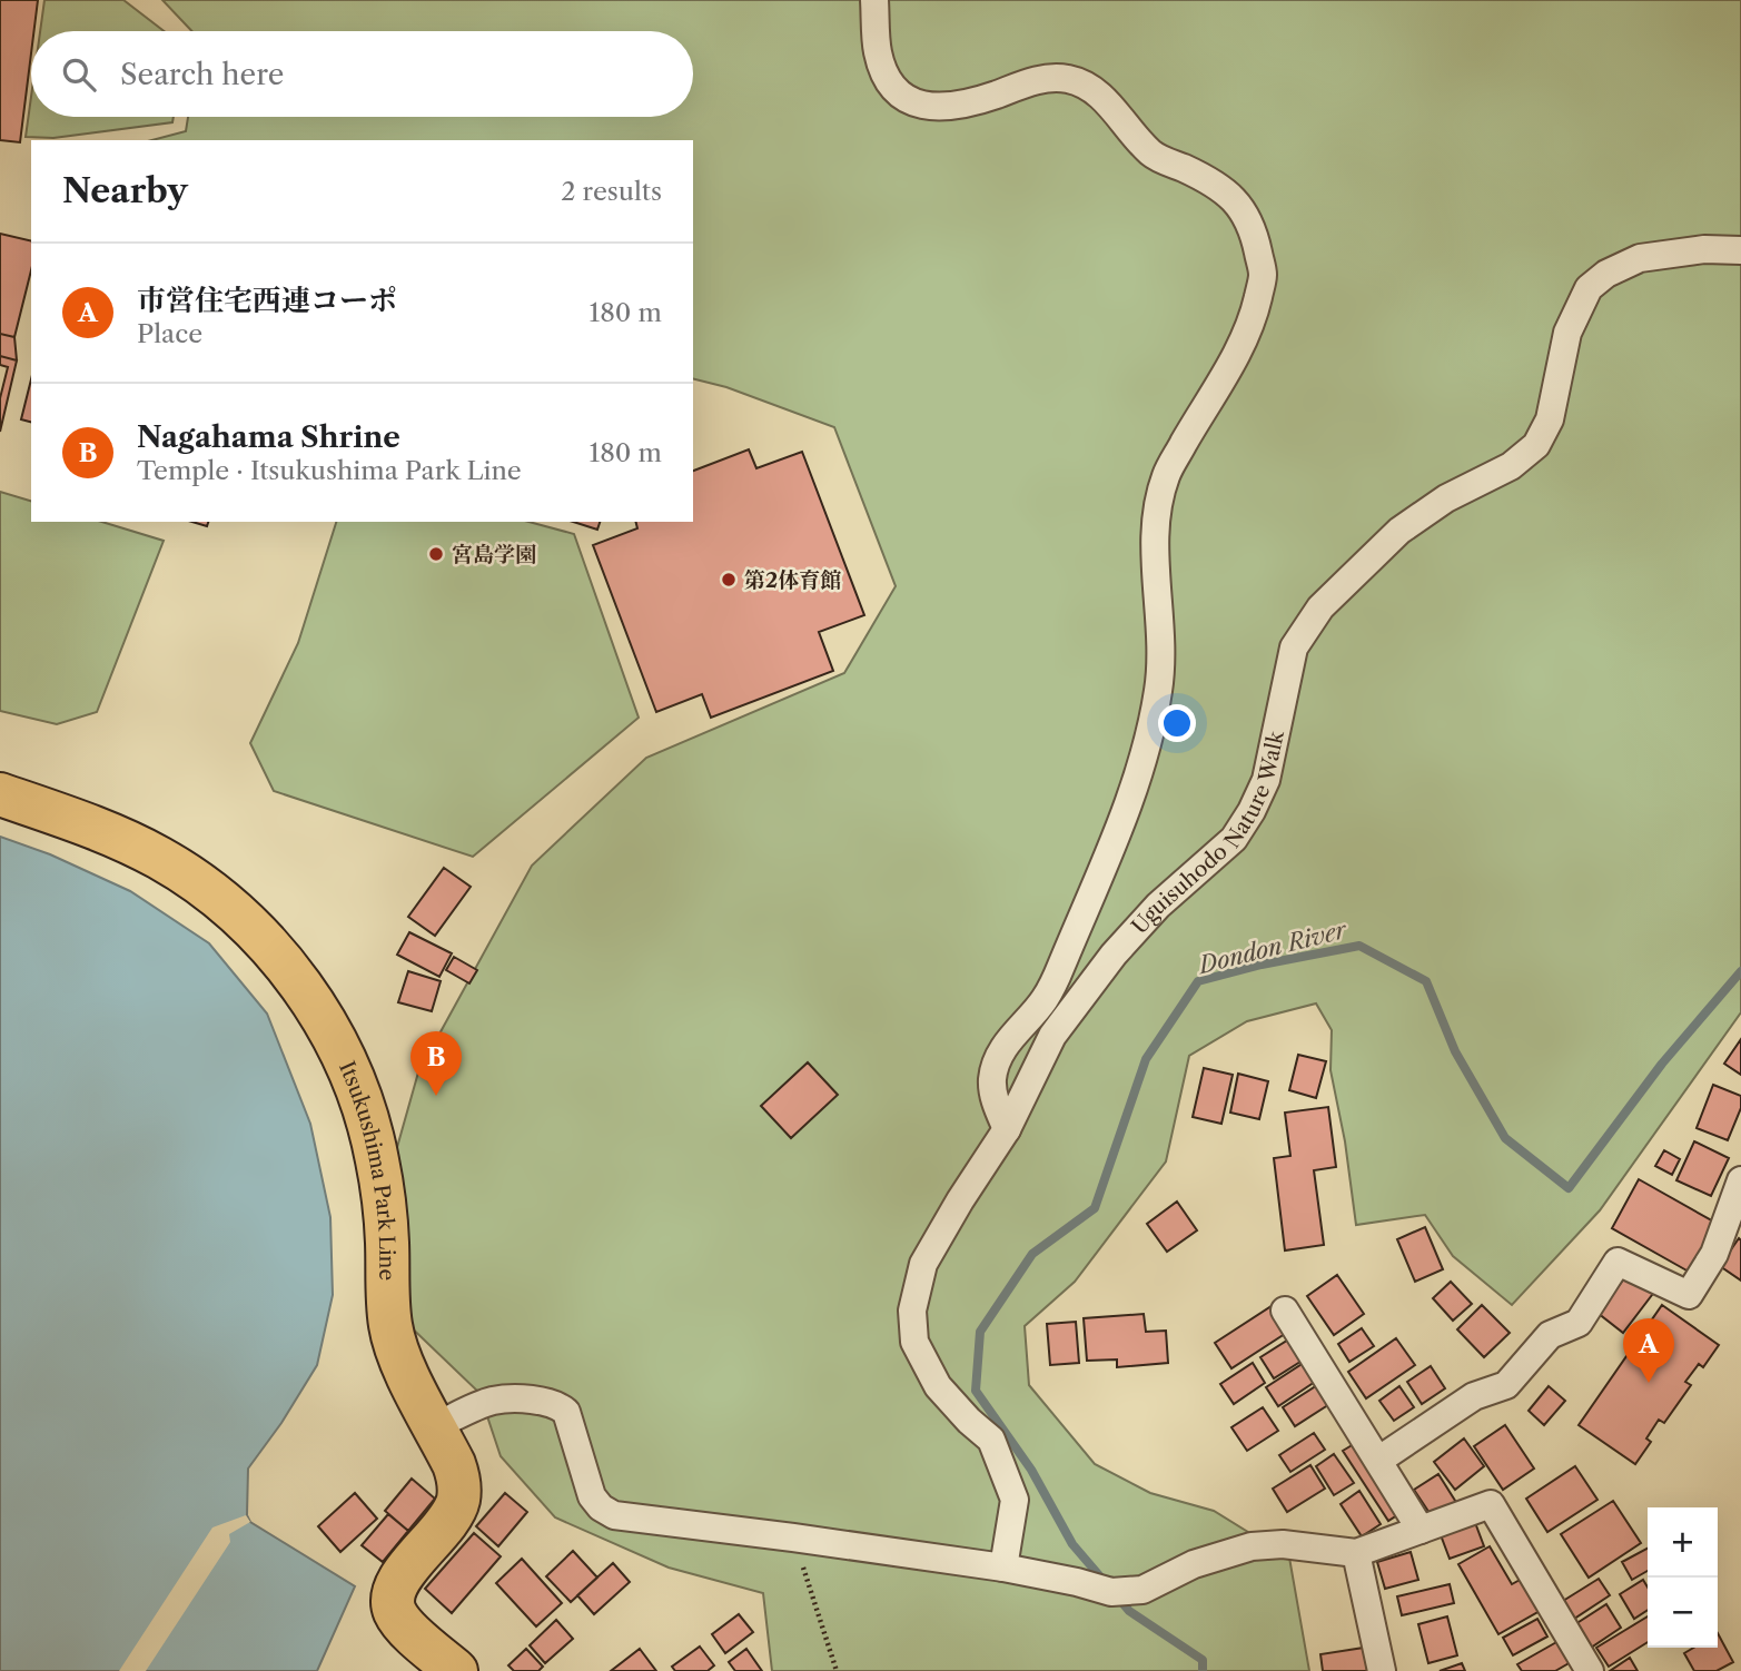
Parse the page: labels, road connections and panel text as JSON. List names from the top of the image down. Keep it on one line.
{"streets":{"main road":["Itsukushima Park Line"],"street":["Uguisuhodo Nature Walk"]},"water":["Dondon River"],"places":["宮島学園","第2体育館"],"page":{"search":"Search here","heading":["Nearby","2 results"],"list":[{"mark":"A","name":"市営住宅西連コーポ","note":"Place","value":"180 m"},{"mark":"B","name":"Nagahama Shrine","note":"Temple · Itsukushima Park Line","value":"180 m"}],"pins":["B","A"],"map_buttons":["+","−"]}}
